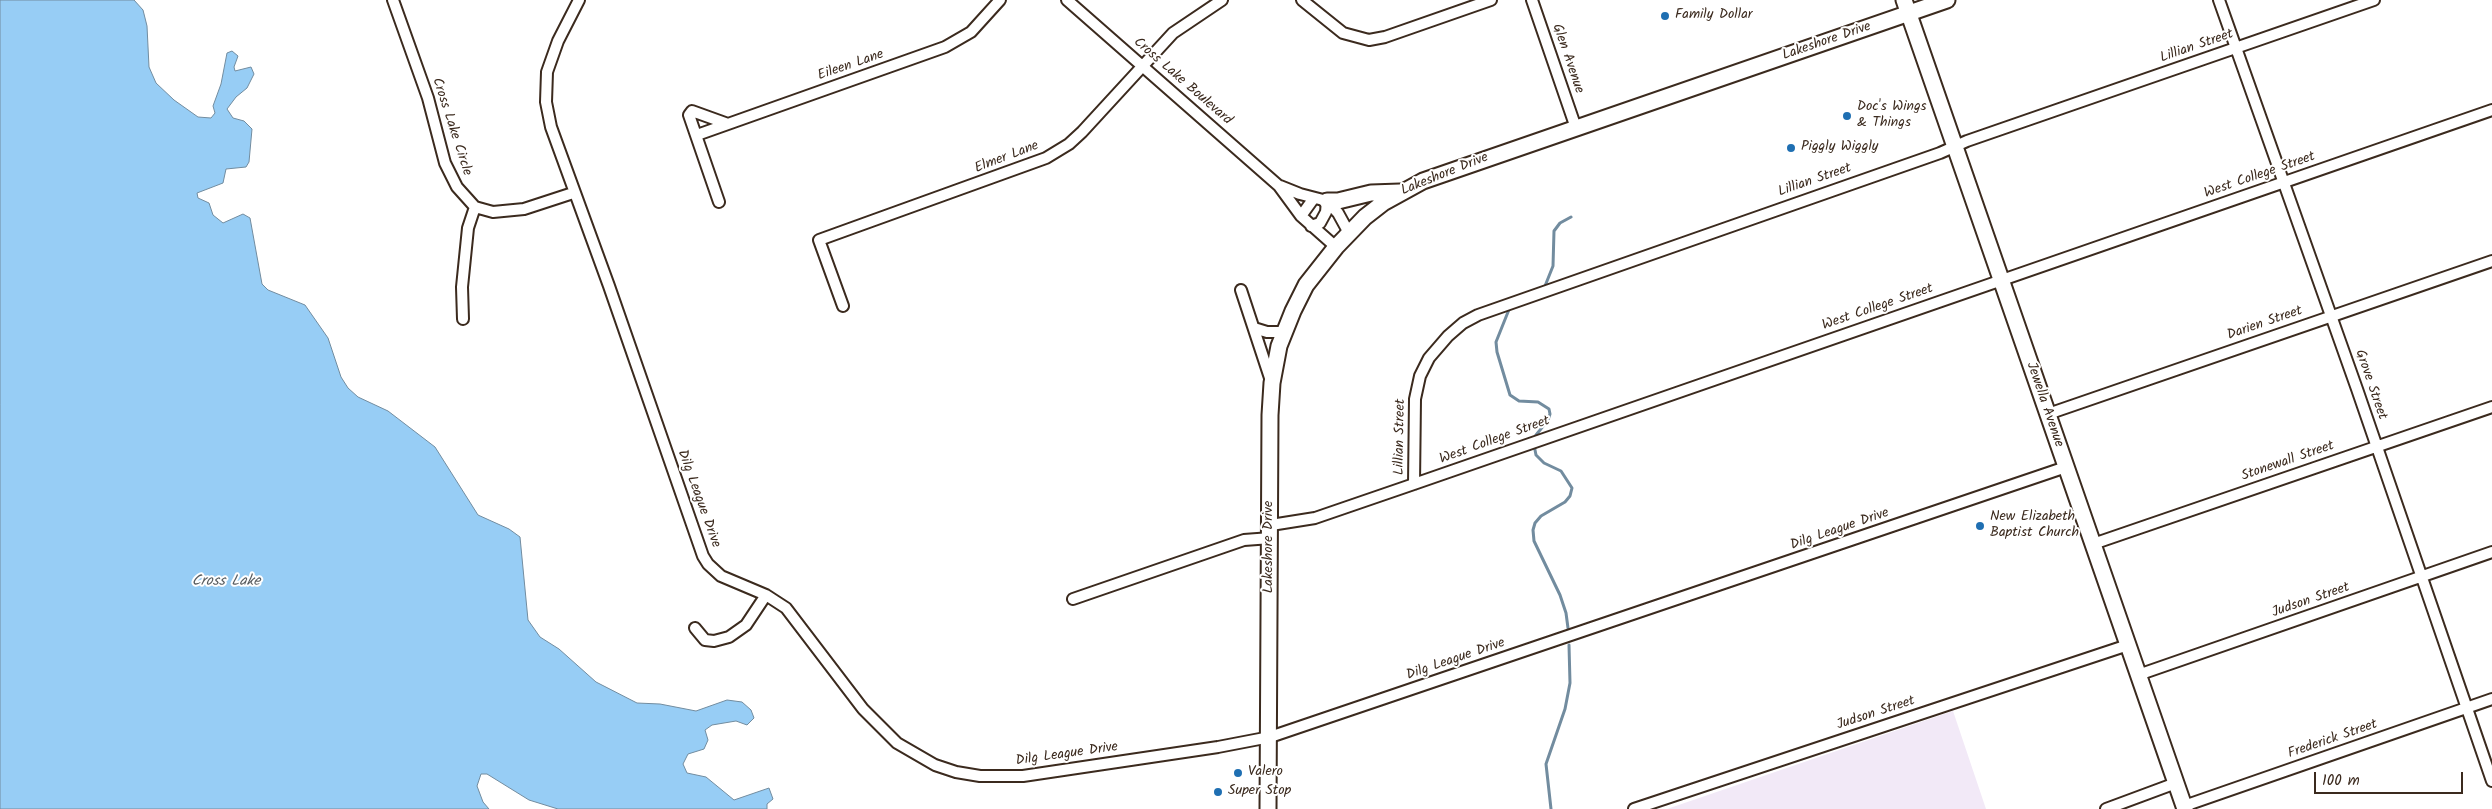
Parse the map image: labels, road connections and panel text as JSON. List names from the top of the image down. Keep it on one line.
{"streets":{"main road":["Lakeshore Drive","Jewella Avenue"],"street":["Lillian Street","Glen Avenue","Eileen Lane","Cross Lake Boulevard","Cross Lake Circle","Elmer Lane","West College Street","Darien Street","Grove Street","Stonewall Street","Dilg League Drive","Judson Street","Frederick Street"]},"crossings":[["Lakeshore Drive","Glen Avenue"],["Lakeshore Drive","Cross Lake Boulevard"],["Lakeshore Drive","West College Street"],["Lakeshore Drive","Jewella Avenue"],["Lakeshore Drive","Dilg League Drive"],["Lillian Street","West College Street"],["Lillian Street","Grove Street"],["Lillian Street","Jewella Avenue"],["Cross Lake Boulevard","Elmer Lane"],["West College Street","Grove Street"],["West College Street","Jewella Avenue"],["Darien Street","Grove Street"],["Darien Street","Jewella Avenue"],["Grove Street","Stonewall Street"],["Grove Street","Judson Street"],["Grove Street","Frederick Street"],["Jewella Avenue","Stonewall Street"],["Jewella Avenue","Dilg League Drive"],["Jewella Avenue","Judson Street"],["Jewella Avenue","Frederick Street"]],"water":["Cross Lake"],"places":["Family Dollar","Doc's Wings & Things","Piggly Wiggly","New Elizabeth Baptist Church","Valero","Super Stop"],"scale_bar":"100 m"}
